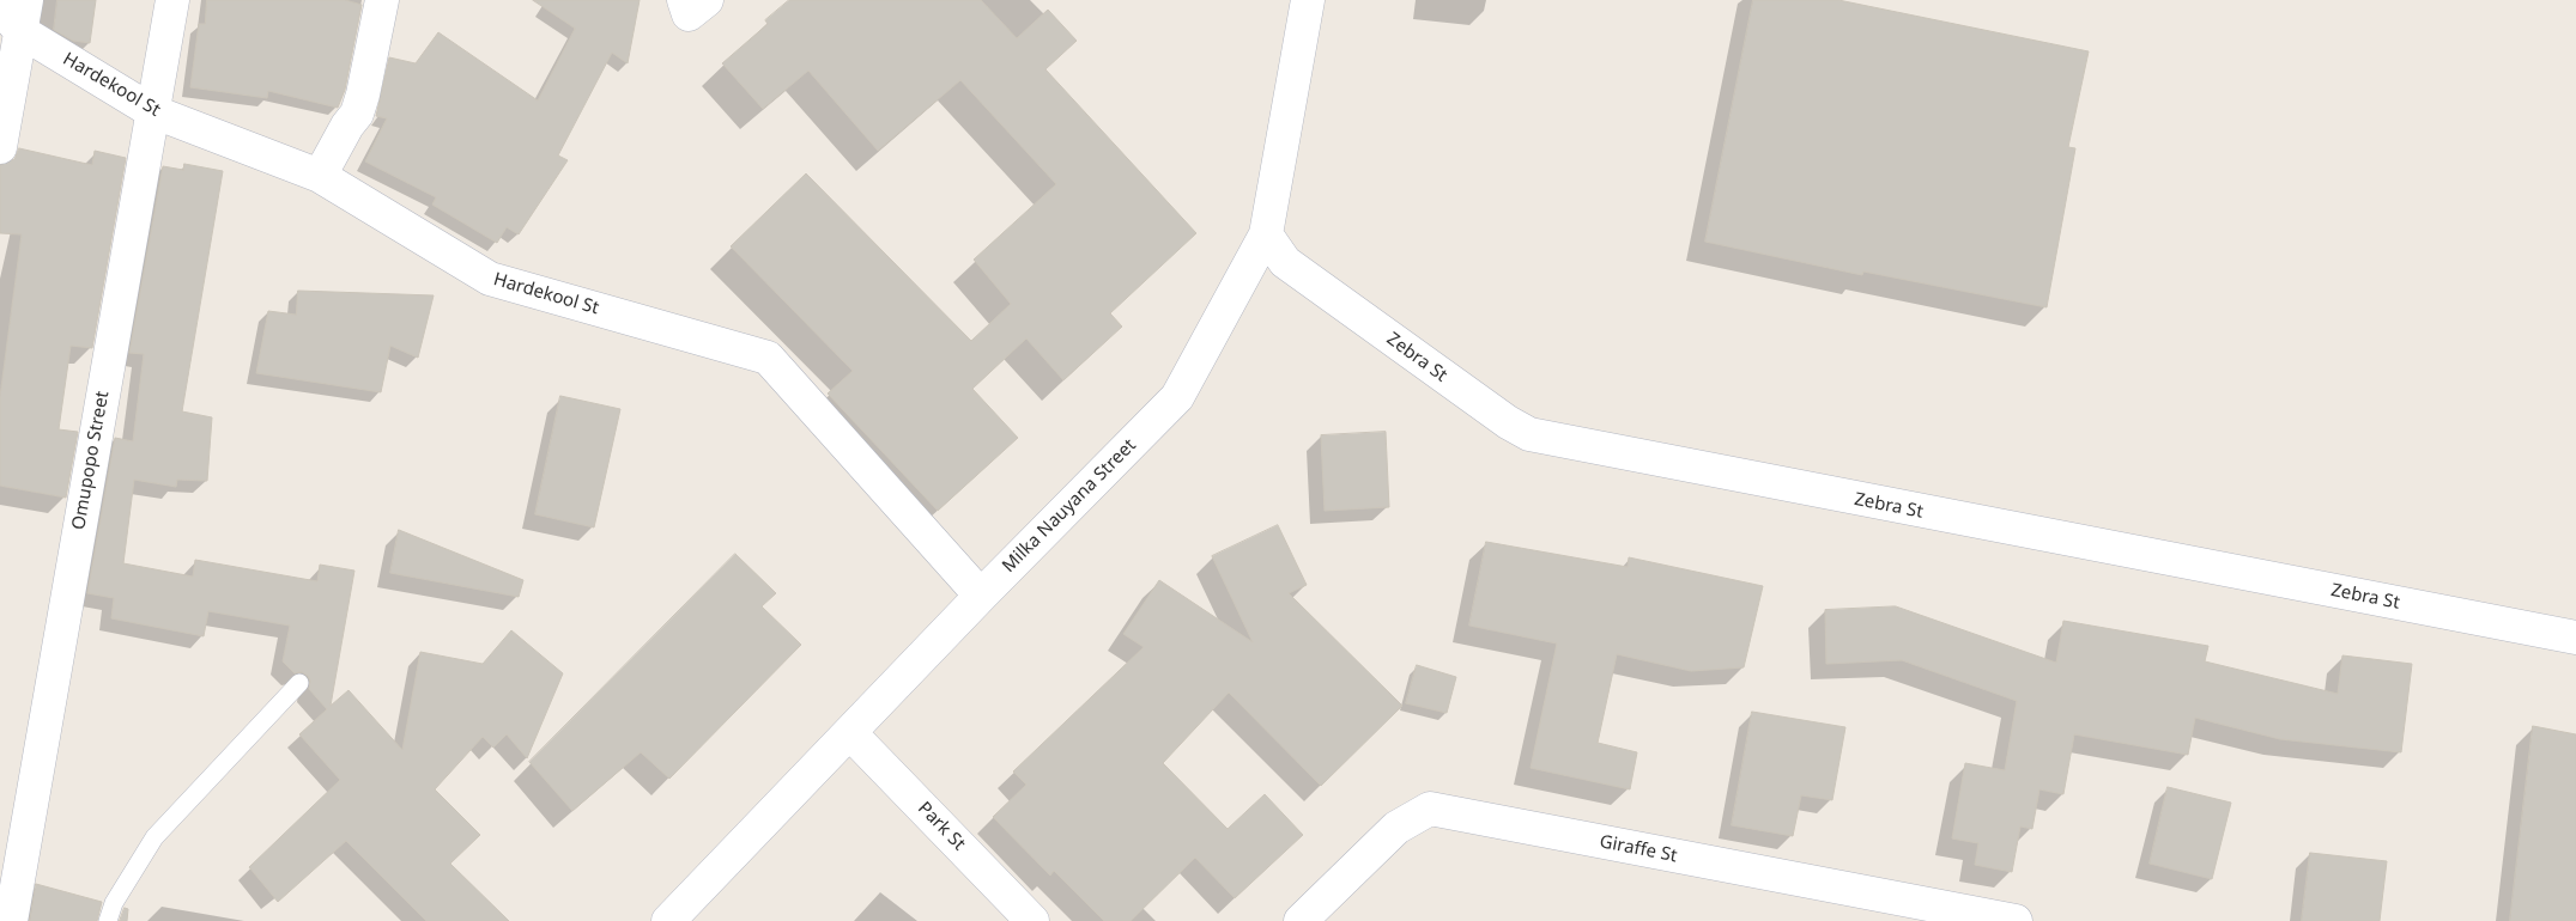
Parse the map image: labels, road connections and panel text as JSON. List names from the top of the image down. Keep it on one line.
{"streets":{"street":["Hardekool St","Zebra St","Omupopo Street","Milka Nauyana Street","Park St","Giraffe St"]},"crossings":[["Hardekool St","Omupopo Street"],["Hardekool St","Milka Nauyana Street"],["Zebra St","Milka Nauyana Street"],["Milka Nauyana Street","Park St"]]}
